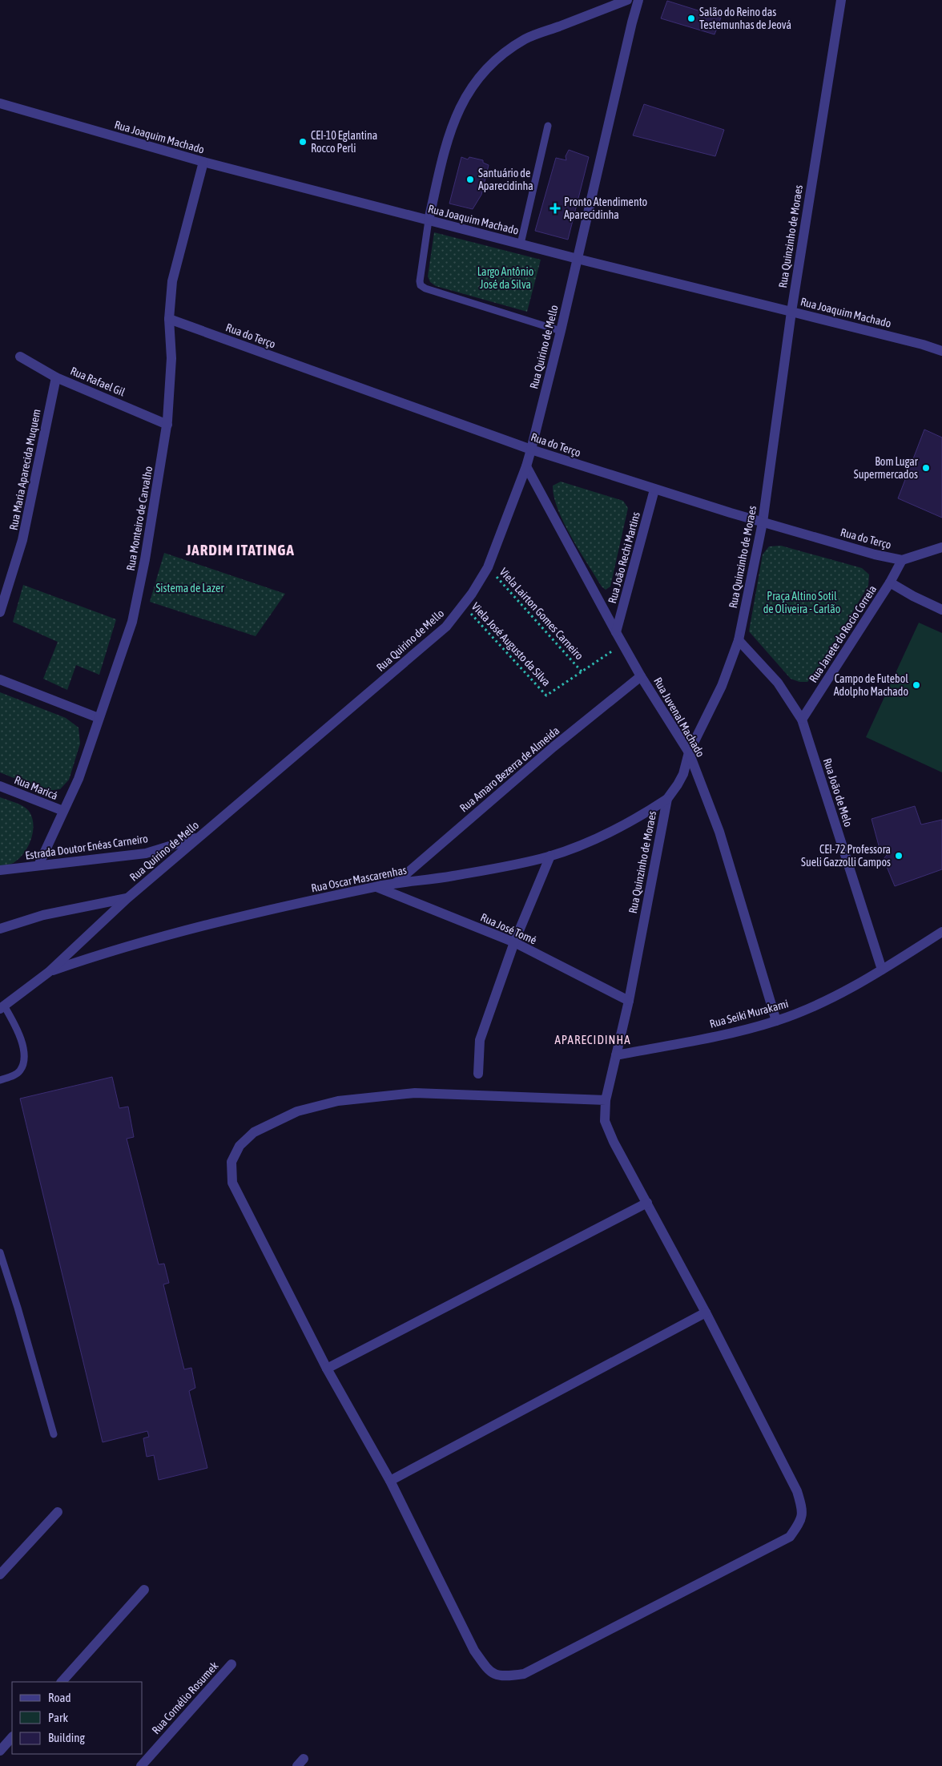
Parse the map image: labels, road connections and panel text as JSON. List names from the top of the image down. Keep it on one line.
{"streets":{"street":["Rua Joaquim Machado","Rua Quinzinho de Moraes","Rua do Terço","Rua Quirino de Mello","Rua Rafael Gil","Rua Maria Aparecida Muquem","Rua Monteiro de Carvalho","Rua João Rechi Martins","Rua Janete do Rocio Correia","Rua Juvenal Machado","Rua Amaro Bezerra de Almeida","Rua Maricá","Rua João de Melo","Estrada Doutor Enéas Carneiro","Rua Oscar Mascarenhas","Rua José Tomé","Rua Seiki Murakami","Rua Cornélio Rosumek"],"path":["Viela Lairton Gomes Carneiro","Viela José Augusto da Silva"]},"crossings":[["Rua Joaquim Machado","Rua Quinzinho de Moraes"],["Rua Joaquim Machado","Rua Quirino de Mello"],["Rua Joaquim Machado","Rua Monteiro de Carvalho"],["Rua Quinzinho de Moraes","Rua do Terço"],["Rua Quinzinho de Moraes","Rua Juvenal Machado"],["Rua Quinzinho de Moraes","Rua João de Melo"],["Rua Quinzinho de Moraes","Rua Oscar Mascarenhas"],["Rua Quinzinho de Moraes","Rua José Tomé"],["Rua Quinzinho de Moraes","Rua Seiki Murakami"],["Rua do Terço","Rua Quirino de Mello"],["Rua do Terço","Rua Monteiro de Carvalho"],["Rua do Terço","Rua João Rechi Martins"],["Rua do Terço","Rua Janete do Rocio Correia"],["Rua Quirino de Mello","Viela Lairton Gomes Carneiro"],["Rua Quirino de Mello","Viela José Augusto da Silva"],["Rua Quirino de Mello","Rua Juvenal Machado"],["Rua Quirino de Mello","Estrada Doutor Enéas Carneiro"],["Rua Quirino de Mello","Rua Oscar Mascarenhas"],["Rua Rafael Gil","Rua Maria Aparecida Muquem"],["Rua Rafael Gil","Rua Monteiro de Carvalho"],["Rua Monteiro de Carvalho","Rua Maricá"],["Rua Monteiro de Carvalho","Estrada Doutor Enéas Carneiro"],["Rua João Rechi Martins","Rua Juvenal Machado"],["Viela Lairton Gomes Carneiro","Viela José Augusto da Silva"],["Rua Janete do Rocio Correia","Rua João de Melo"],["Rua Juvenal Machado","Rua Amaro Bezerra de Almeida"],["Rua Juvenal Machado","Rua Seiki Murakami"],["Rua Amaro Bezerra de Almeida","Rua Oscar Mascarenhas"],["Rua João de Melo","Rua Seiki Murakami"],["Rua Oscar Mascarenhas","Rua José Tomé"]],"districts":["JARDIM ITATINGA","APARECIDINHA"],"parks":["Largo Antônio José da Silva","Sistema de Lazer","Praça Altino Sotil de Oliveira - Carlão"],"places":{"other":["Salão do Reino das Testemunhas de Jeová","CEI-10 Eglantina Rocco Perli","Santuário de Aparecidinha","Bom Lugar Supermercados","Campo de Futebol Adolpho Machado","CEI-72 Professora Sueli Gazzolli Campos"],"health":["Pronto Atendimento Aparecidinha"]},"legend":["Road","Park","Building"]}
